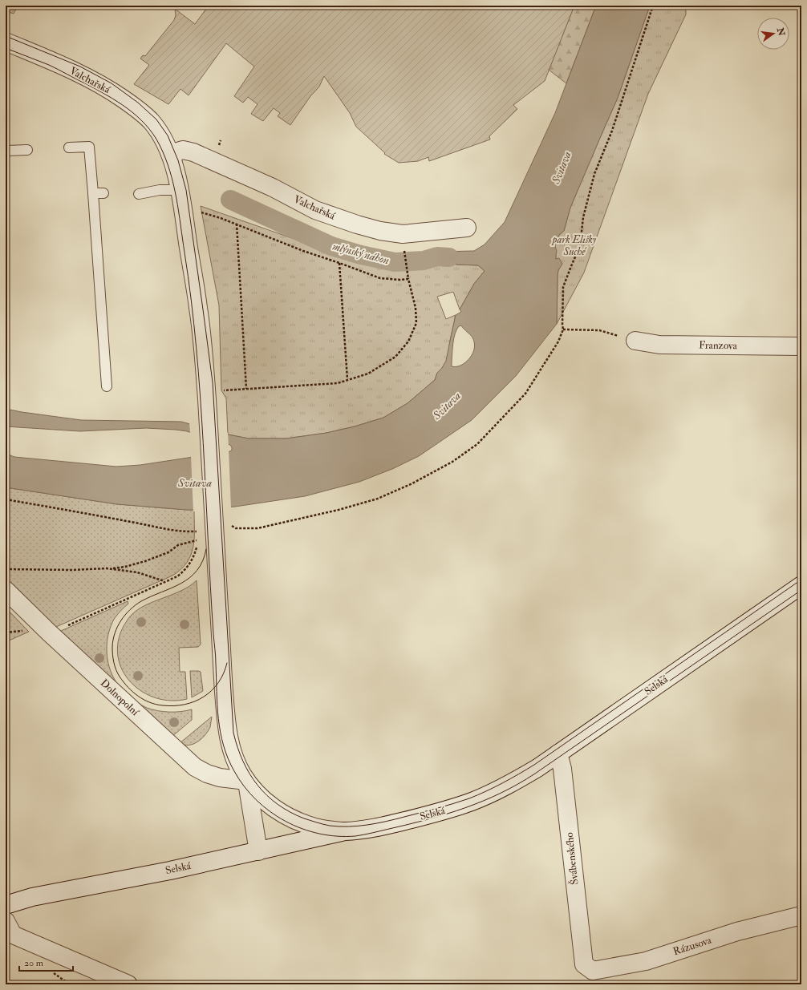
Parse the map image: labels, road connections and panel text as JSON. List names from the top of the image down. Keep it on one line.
{"streets":{"street":["Valchařská","Franzova","Selská","Dolnopolní","Švábenského","Rázusova"]},"crossings":[["Valchařská","Dolnopolní"],["Selská","Švábenského"],["Švábenského","Rázusova"]],"water":["Svitava","mlýnský náhon"],"parks":["park Elišky Suché"],"scale_bar":"20 m","north":"right"}
